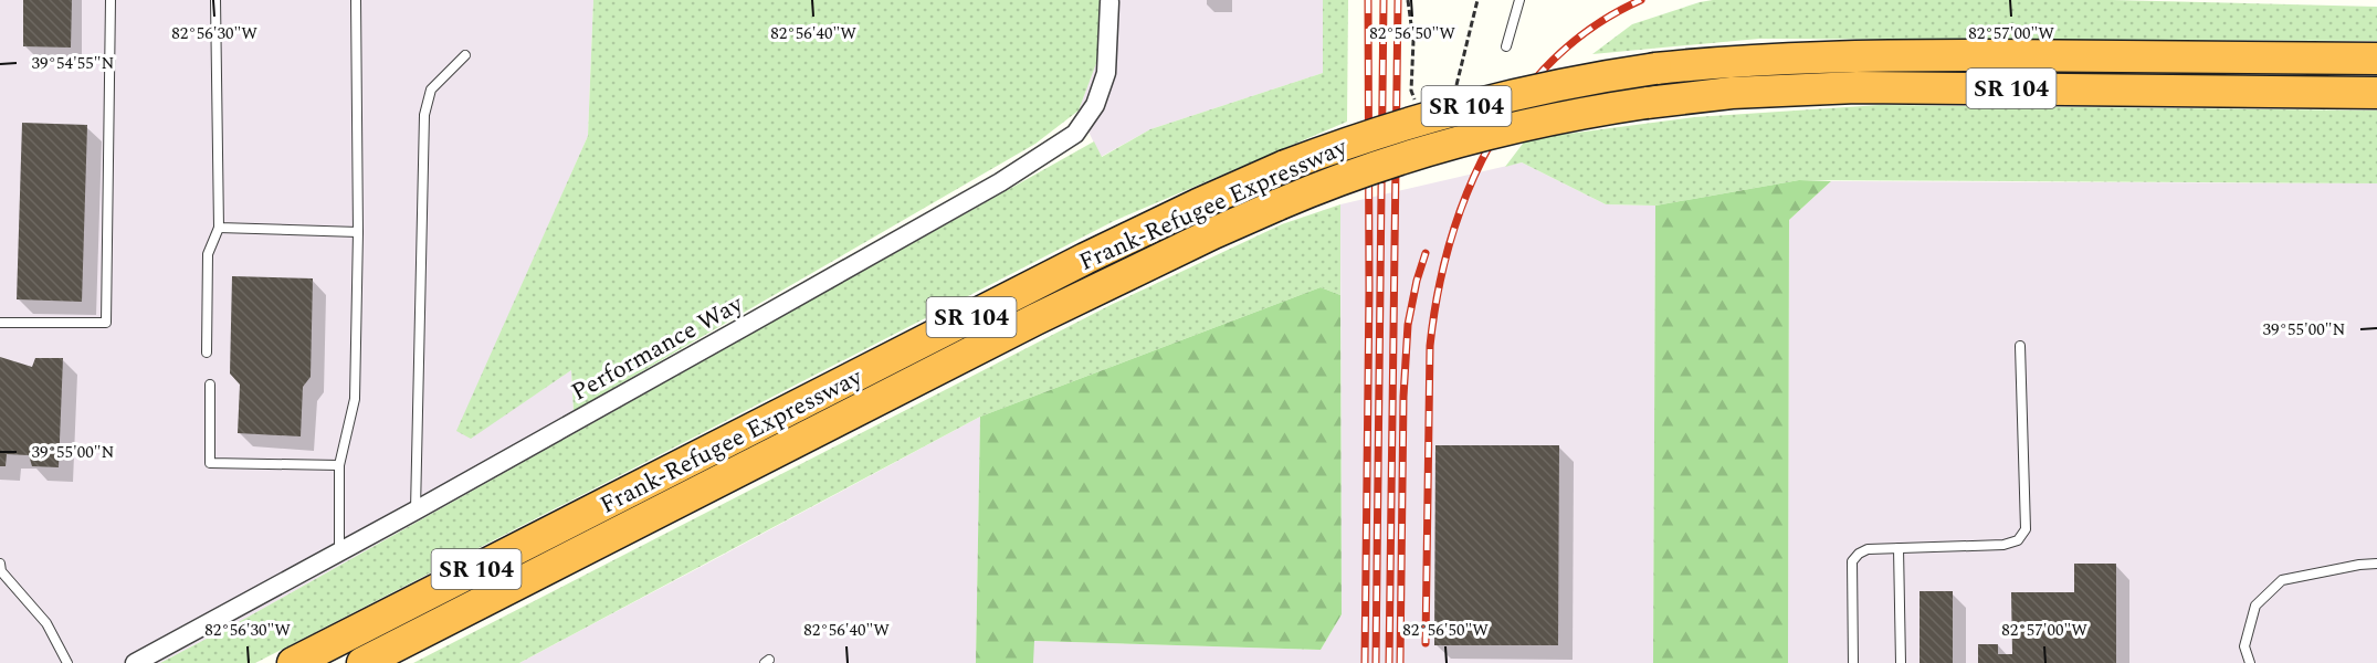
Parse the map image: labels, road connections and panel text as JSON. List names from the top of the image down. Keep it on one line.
{"streets":{"highway":["SR 104","Frank-Refugee Expressway"],"street":["Performance Way"]},"coordinates":["82°56'30\"W","82°56'40\"W","82°56'50\"W","82°57'00\"W","39°54'55\"N","39°55'00\"N"]}
